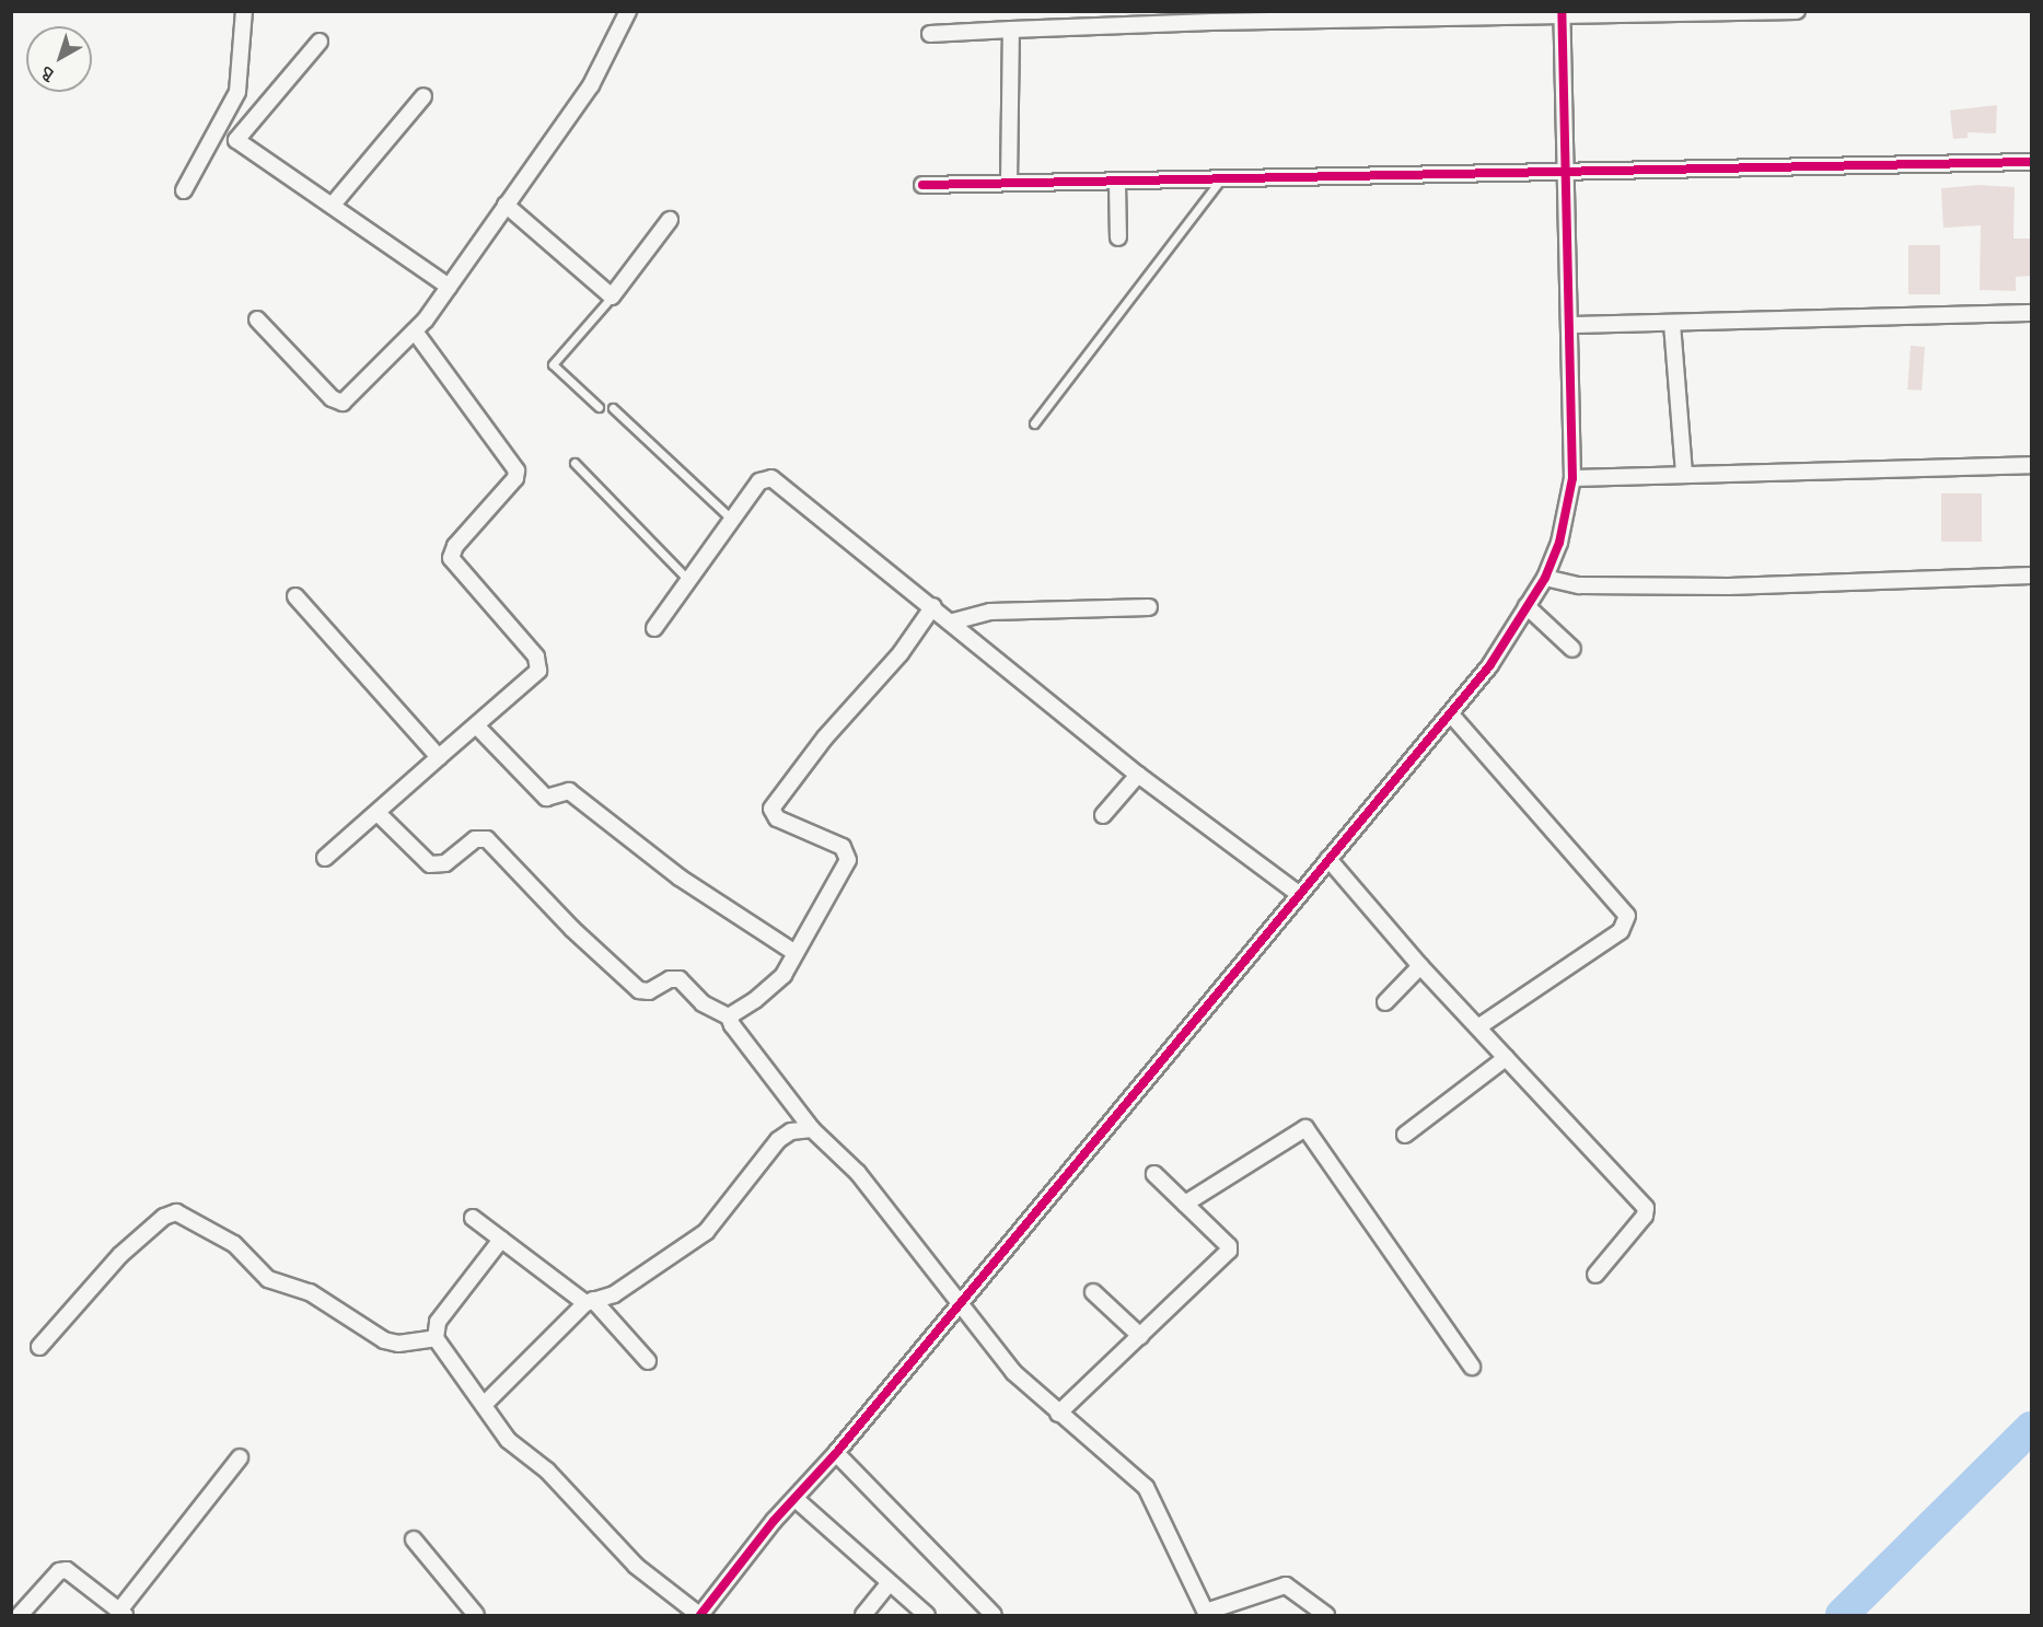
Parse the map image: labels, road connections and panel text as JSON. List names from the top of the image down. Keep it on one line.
{"north":"bottom left"}
